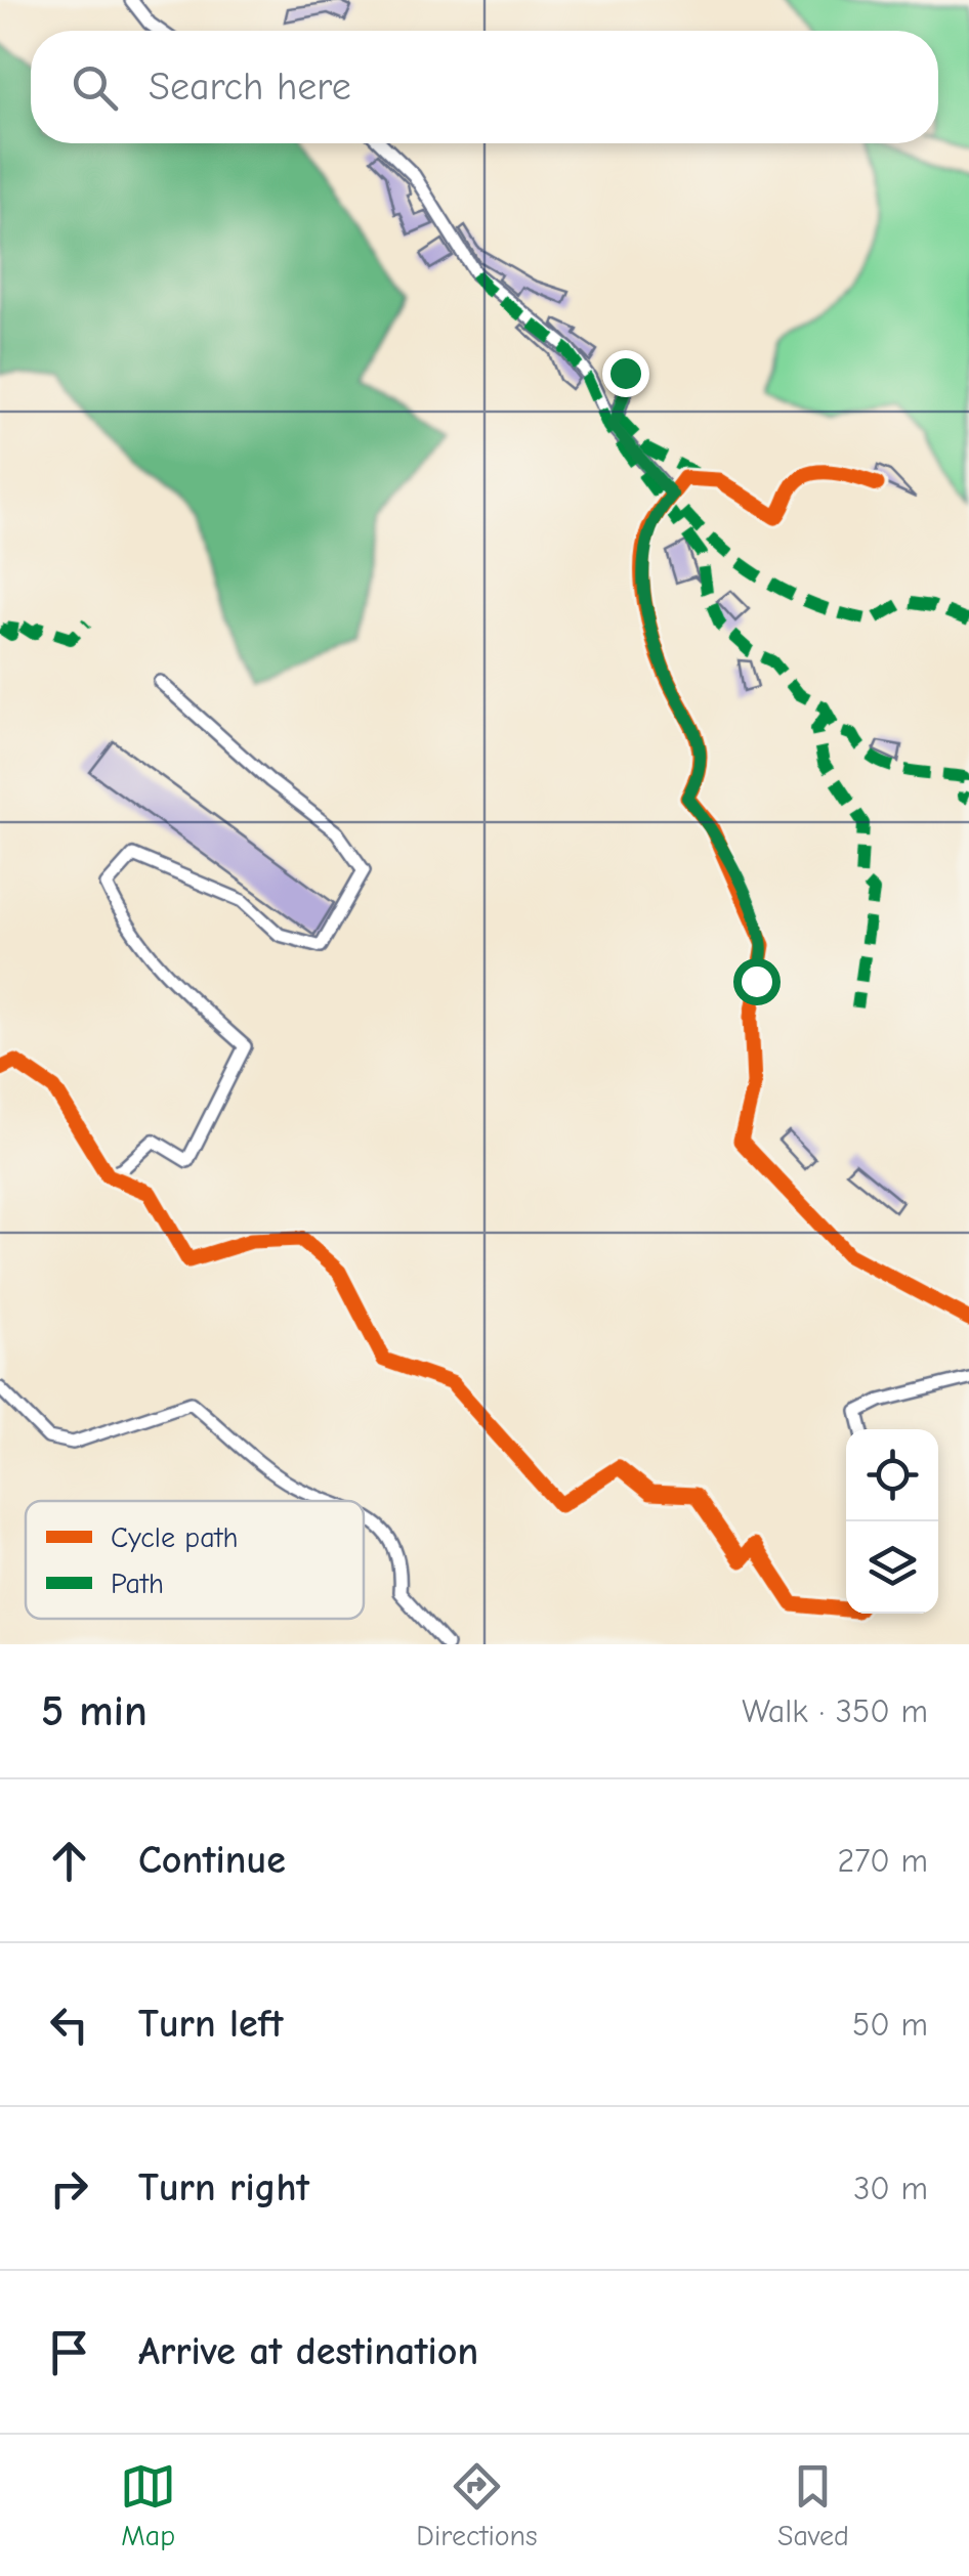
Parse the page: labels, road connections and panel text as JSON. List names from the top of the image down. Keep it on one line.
{"legend":["Cycle path","Path"],"page":{"search":"Search here","heading":["5 min","Walk · 350 m"],"list":[["Continue","270 m"],["Turn left","50 m"],["Turn right","30 m"],"Arrive at destination"],"nav":["Map","Directions","Saved"]}}
